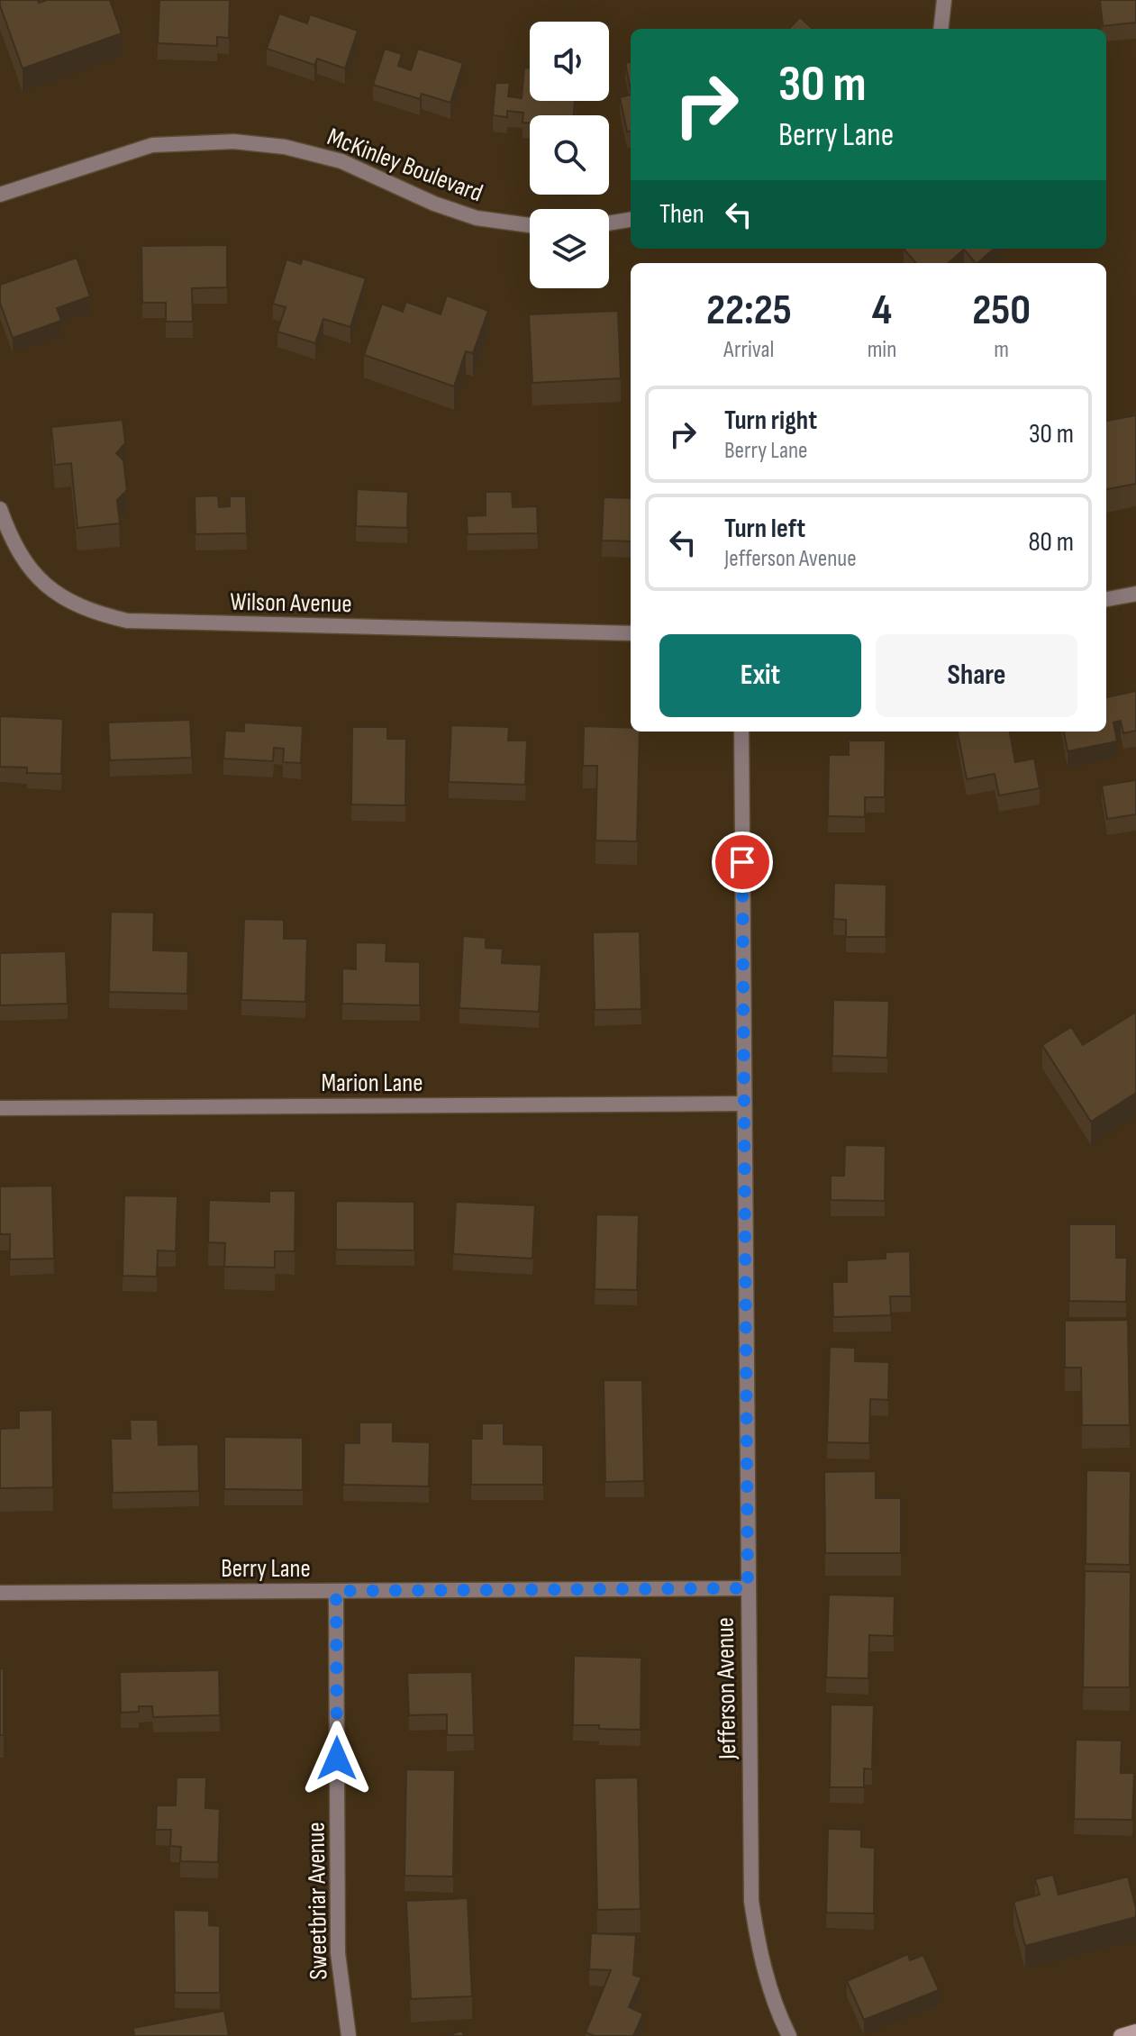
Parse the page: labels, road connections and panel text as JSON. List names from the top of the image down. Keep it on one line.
{"streets":{"street":["McKinley Boulevard","Wilson Avenue","Marion Lane","Berry Lane","Jefferson Avenue","Sweetbriar Avenue"]},"crossings":[["Marion Lane","Jefferson Avenue"],["Berry Lane","Jefferson Avenue"],["Berry Lane","Sweetbriar Avenue"]],"page":{"turn":["30 m","Berry Lane"],"then":"Then","eta":["22:25","Arrival","4","min","250","m"],"list":[{"name":"Turn right","note":"Berry Lane","value":"30 m"},{"name":"Turn left","note":"Jefferson Avenue","value":"80 m"}],"buttons":["Exit","Share"]}}
